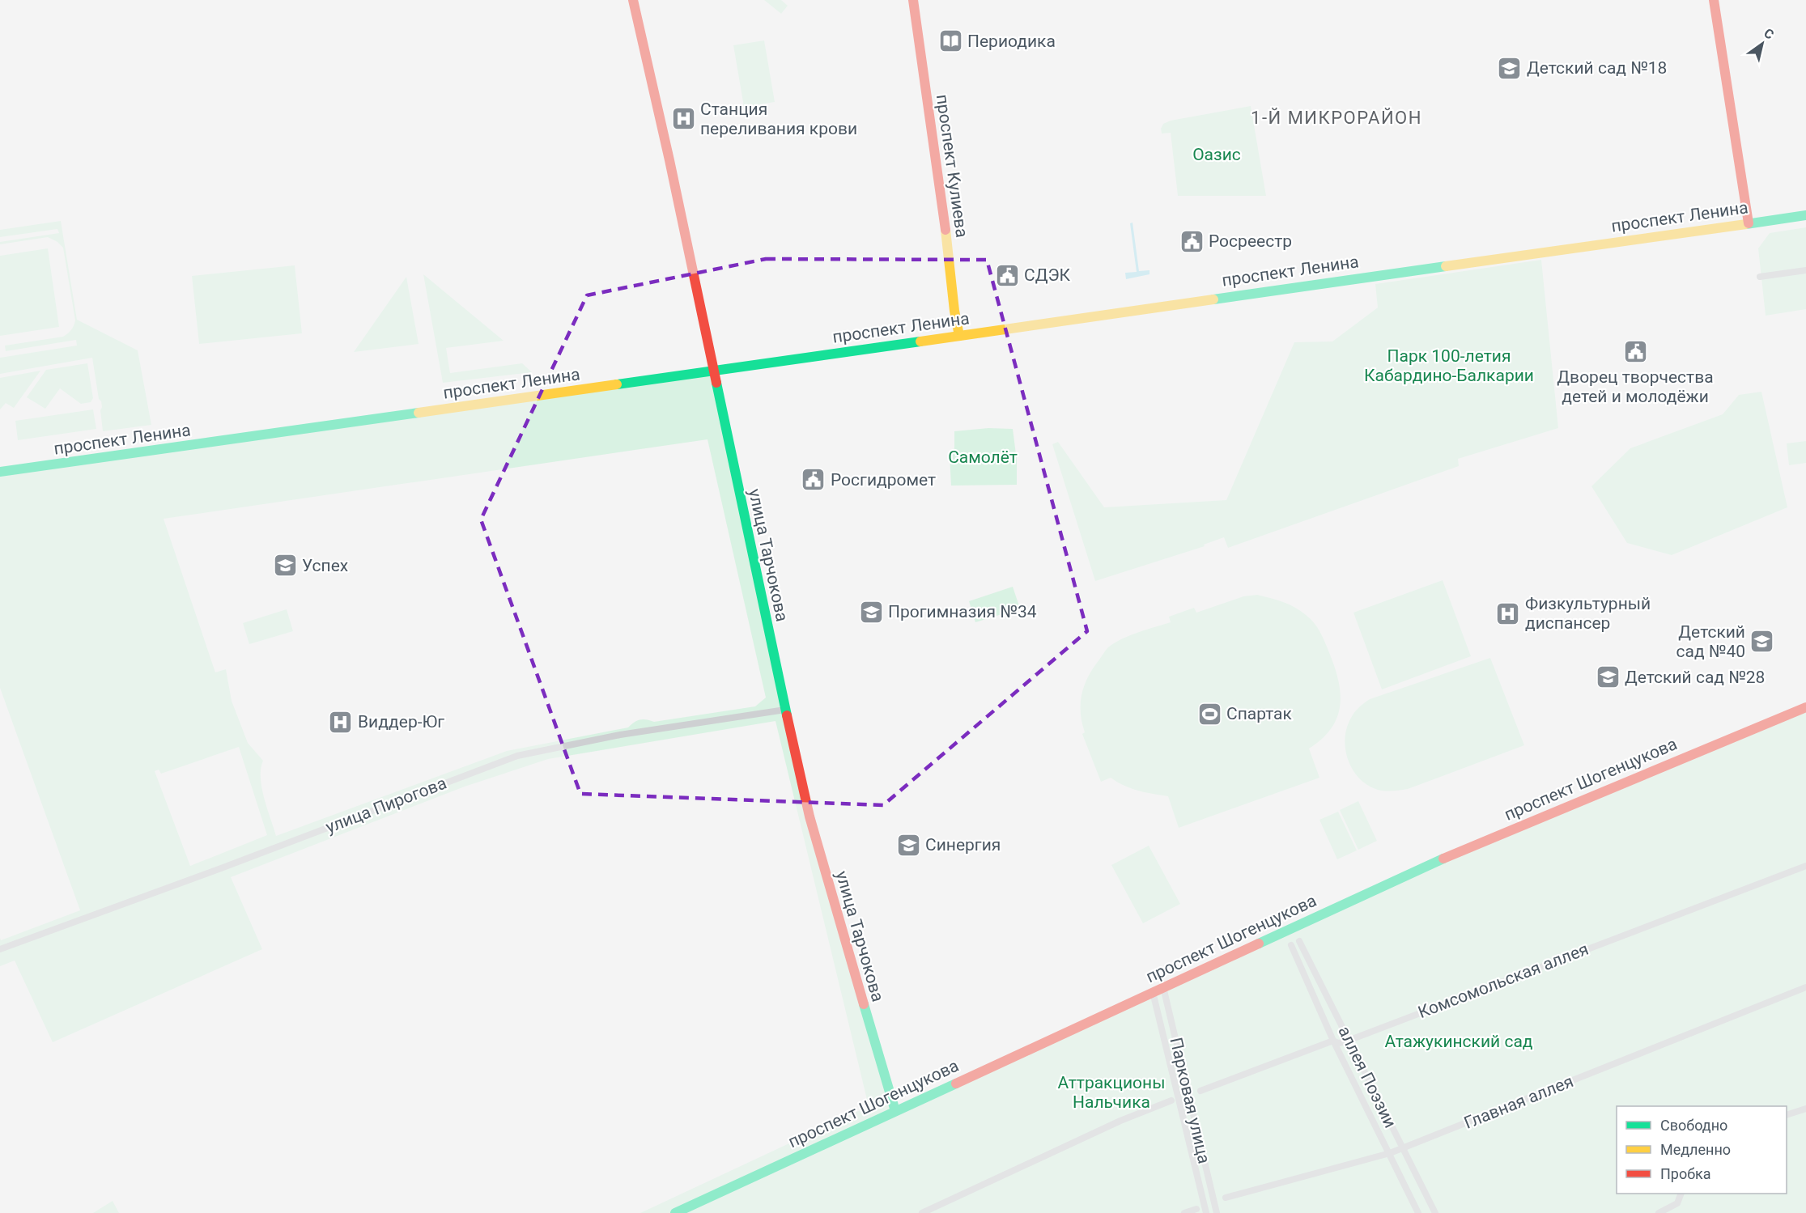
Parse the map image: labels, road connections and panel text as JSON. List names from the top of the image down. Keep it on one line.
{"streets":{"street":["проспект Кулиева","проспект Ленина","улица Тарчокова","проспект Шогенцукова","улица Пирогова","Комсомольская аллея","аллея Поэзии","Парковая улица","Главная аллея"]},"crossings":[["проспект Кулиева","проспект Ленина"],["проспект Ленина","улица Тарчокова"],["улица Тарчокова","проспект Шогенцукова"],["улица Тарчокова","улица Пирогова"],["проспект Шогенцукова","Парковая улица"],["Комсомольская аллея","аллея Поэзии"],["аллея Поэзии","Главная аллея"]],"districts":["1-Й МИКРОРАЙОН"],"parks":["Оазис","Парк 100-летия Кабардино-Балкарии","Самолёт","Атажукинский сад","Аттракционы Нальчика"],"places":{"library":["Периодика"],"school or university":["Детский сад №18","Успех","Прогимназия №34","Детский сад №40","Детский сад №28","Синергия"],"hospital":["Станция переливания крови","Физкультурный диспансер","Виддер-Юг"],"public building":["Росреестр","СДЭК","Дворец творчества детей и молодёжи","Росгидромет"],"sports":["Спартак"]},"legend":["Свободно","Медленно","Пробка"],"north":"top right"}
